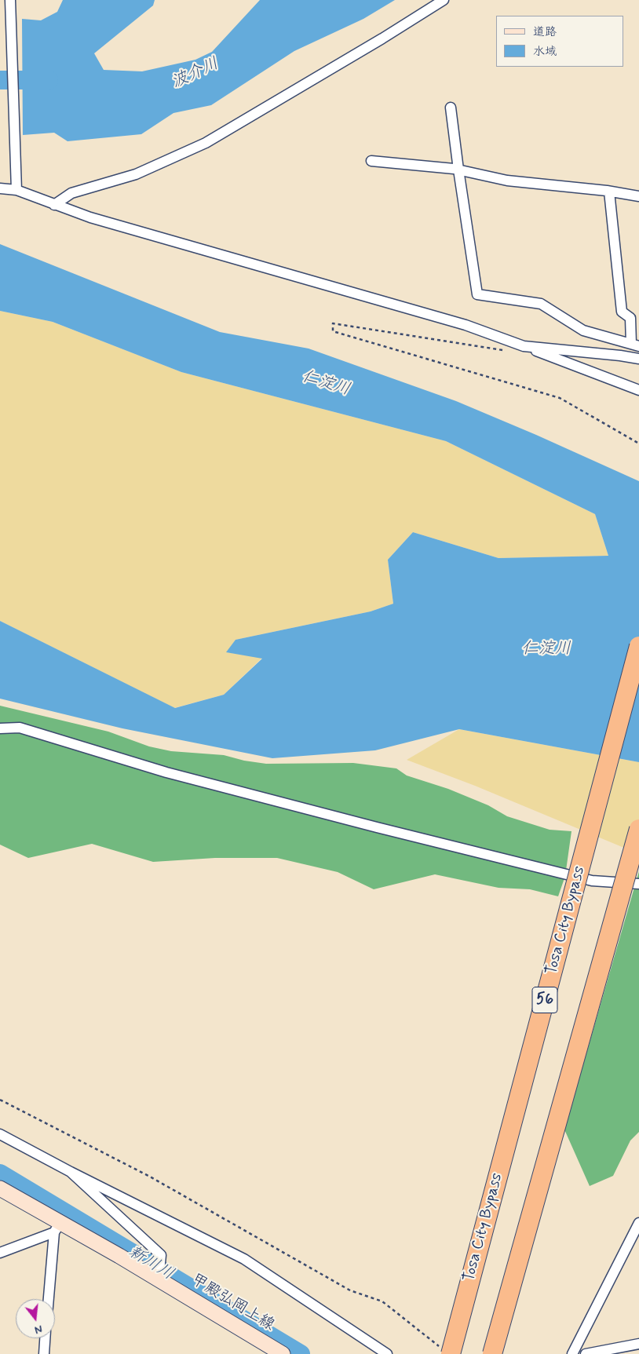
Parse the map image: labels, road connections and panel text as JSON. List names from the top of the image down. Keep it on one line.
{"streets":{"highway":["Tosa City Bypass","56"],"main road":["甲殿弘岡上線"]},"water":["波介川","仁淀川","新川川"],"legend":["道路","水域"],"north":"bottom"}
